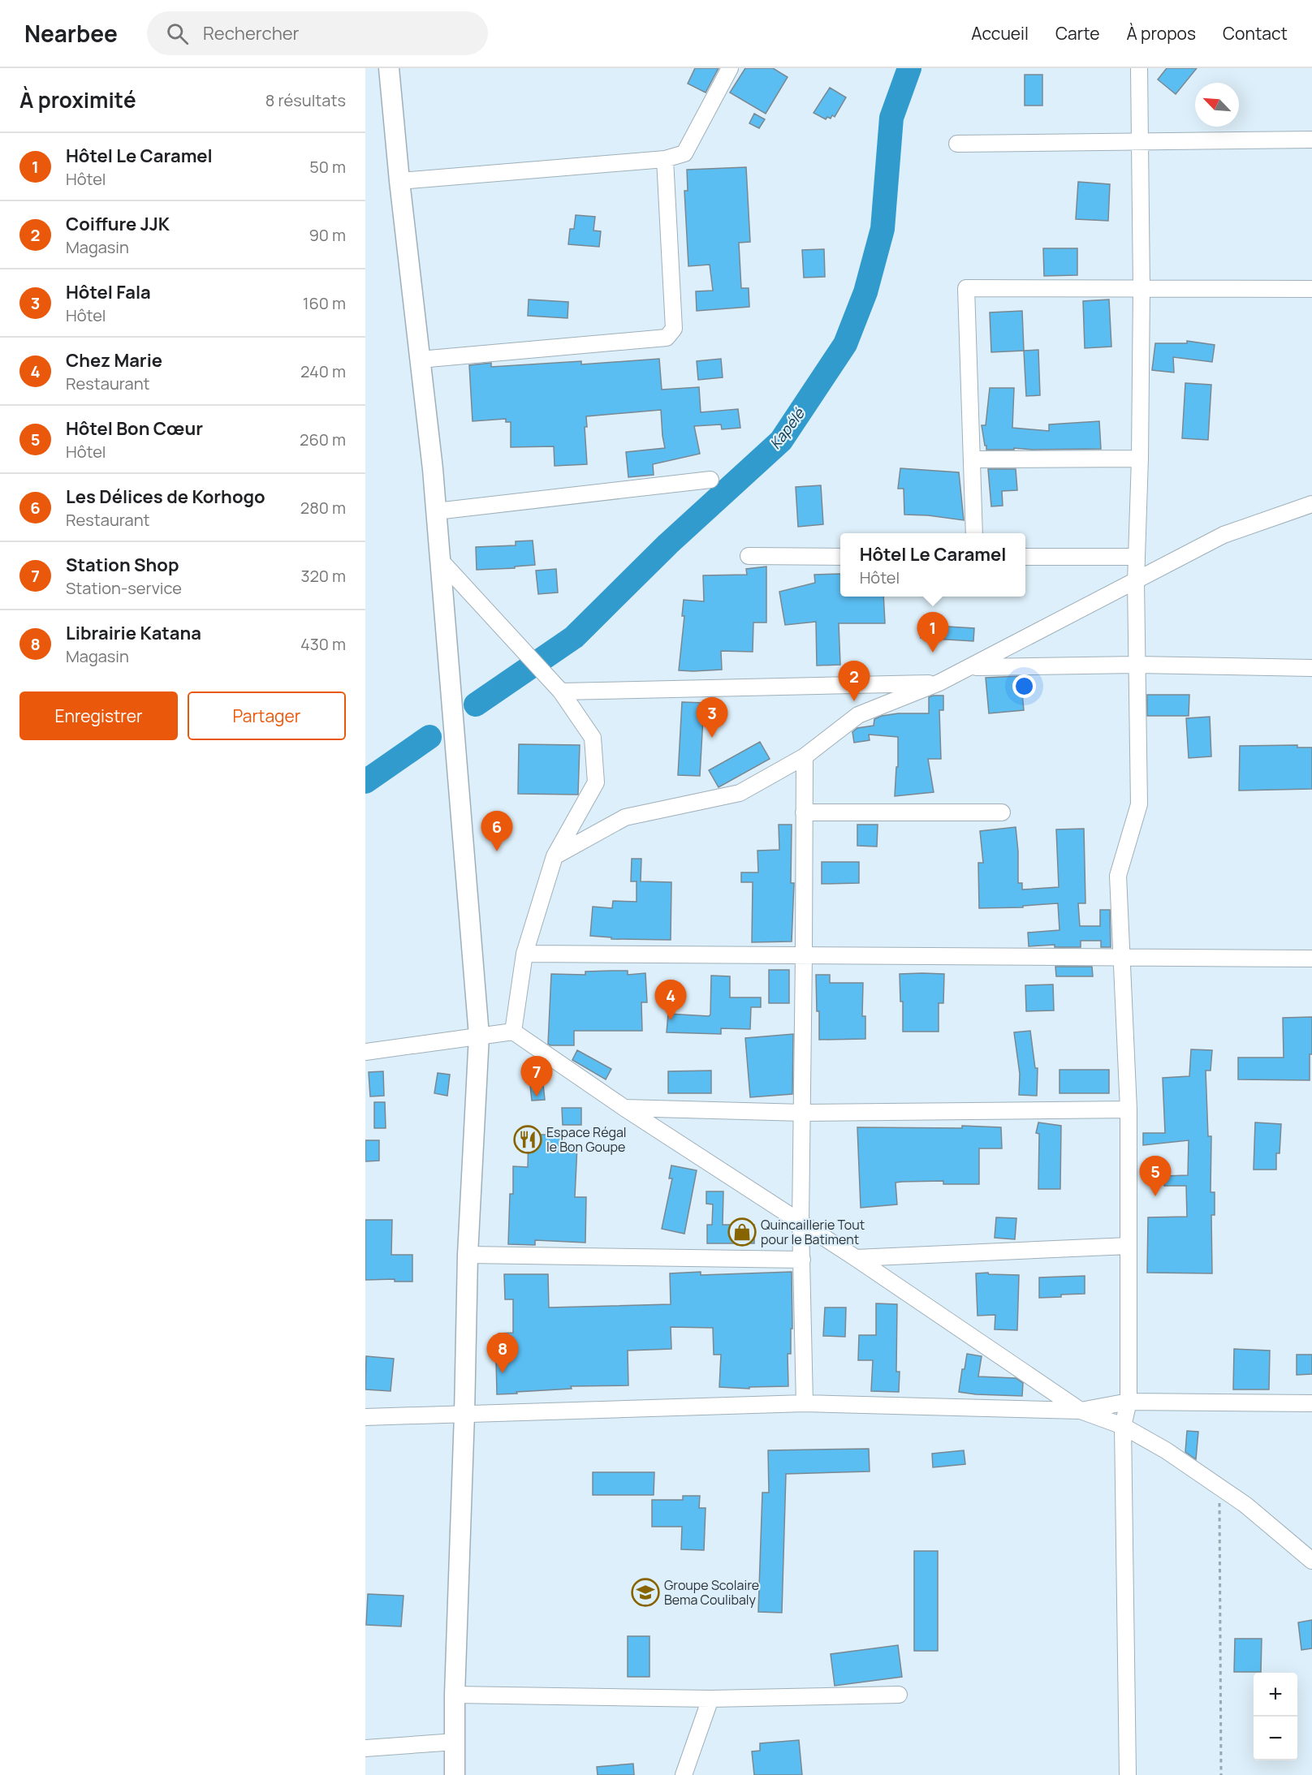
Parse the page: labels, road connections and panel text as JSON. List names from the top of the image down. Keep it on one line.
{"water":["Kapélé"],"places":{"restaurant":["Espace Régal le Bon Goupe"],"shop":["Quincaillerie Tout pour le Batiment"],"school or university":["Groupe Scolaire Bema Coulibaly"]},"north":"top left","page":{"header":"Nearbee","search":"Rechercher","nav":["Accueil","Carte","À propos","Contact"],"heading":["À proximité","8 résultats"],"list":[{"mark":"1","name":"Hôtel Le Caramel","note":"Hôtel","value":"50 m"},{"mark":"2","name":"Coiffure JJK","note":"Magasin","value":"90 m"},{"mark":"3","name":"Hôtel Fala","note":"Hôtel","value":"160 m"},{"mark":"4","name":"Chez Marie","note":"Restaurant","value":"240 m"},{"mark":"5","name":"Hôtel Bon Cœur","note":"Hôtel","value":"260 m"},{"mark":"6","name":"Les Délices de Korhogo","note":"Restaurant","value":"280 m"},{"mark":"7","name":"Station Shop","note":"Station-service","value":"320 m"},{"mark":"8","name":"Librairie Katana","note":"Magasin","value":"430 m"}],"popup":["Hôtel Le Caramel","Hôtel"],"pins":["1","2","3","6","4","7","5","8"],"buttons":["Enregistrer","Partager"],"map_buttons":["+","−"]}}
